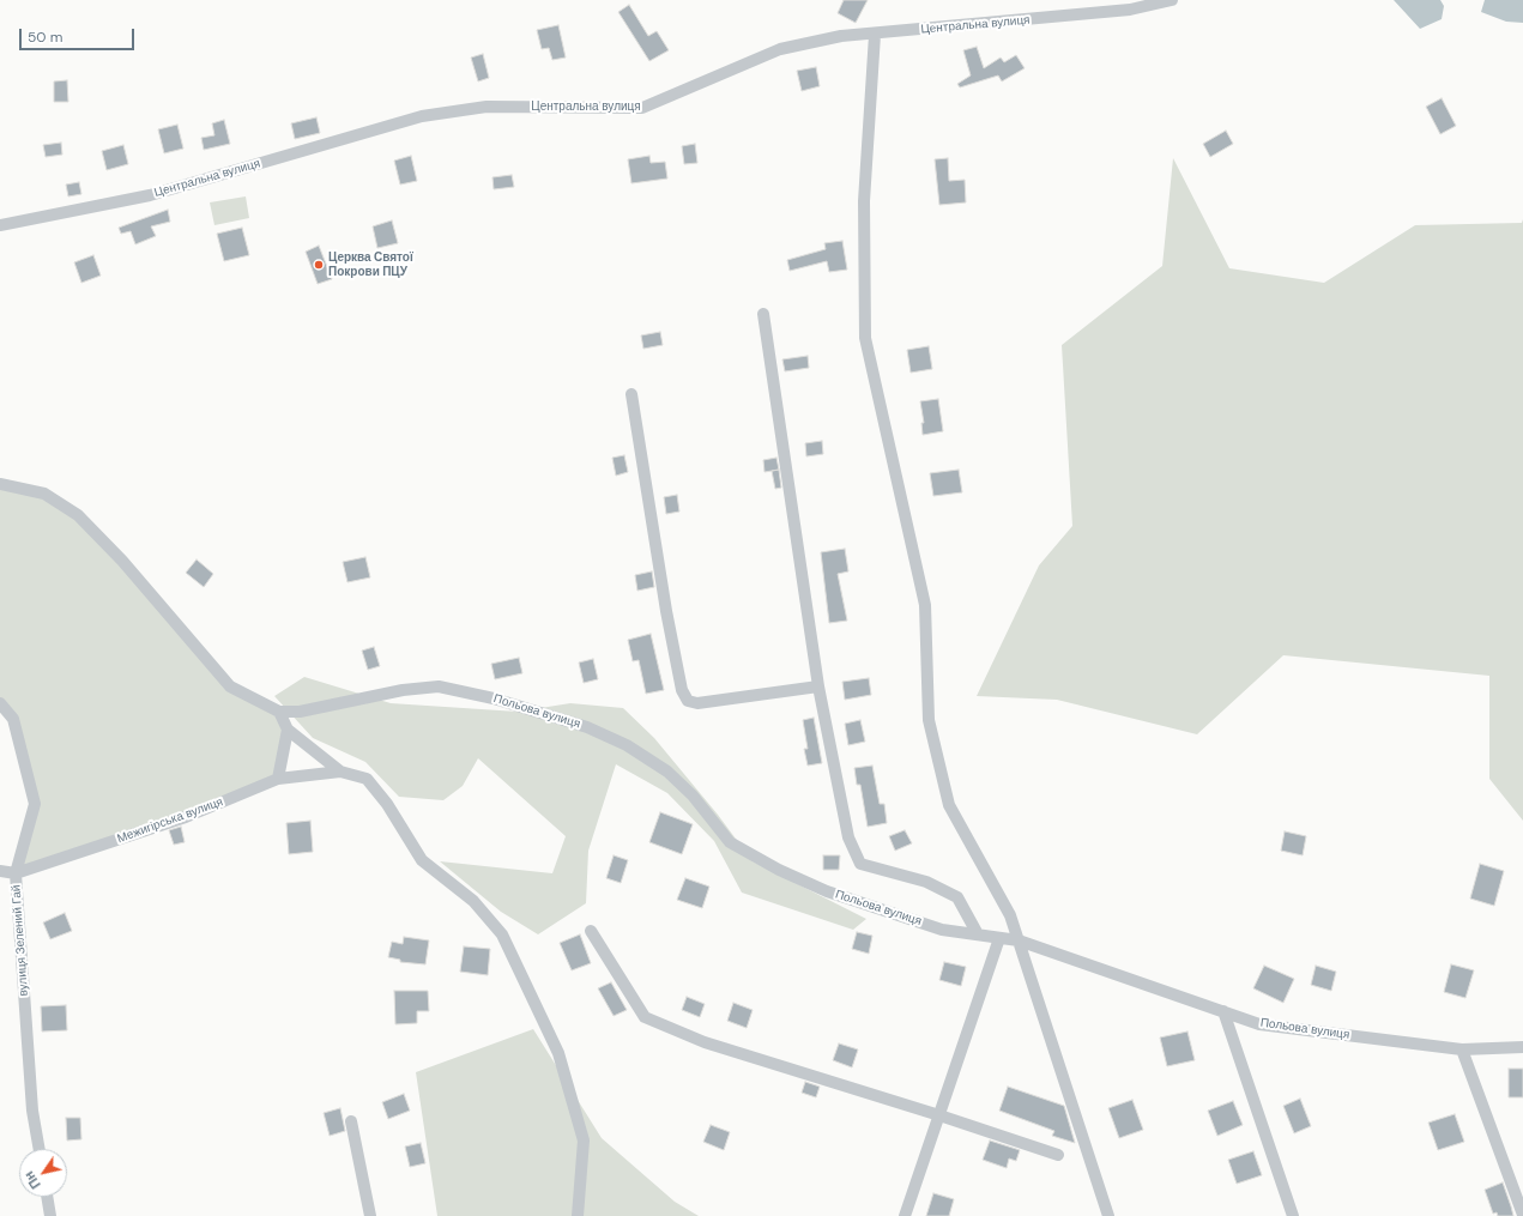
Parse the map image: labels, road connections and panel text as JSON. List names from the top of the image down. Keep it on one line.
{"streets":{"street":["Центральна вулиця","Польова вулиця","Межигірська вулиця","вулиця Зелений Гай"]},"crossings":[["Межигірська вулиця","вулиця Зелений Гай"]],"places":["Церква Святої Покрови ПЦУ"],"scale_bar":"50 m","north":"bottom left"}
